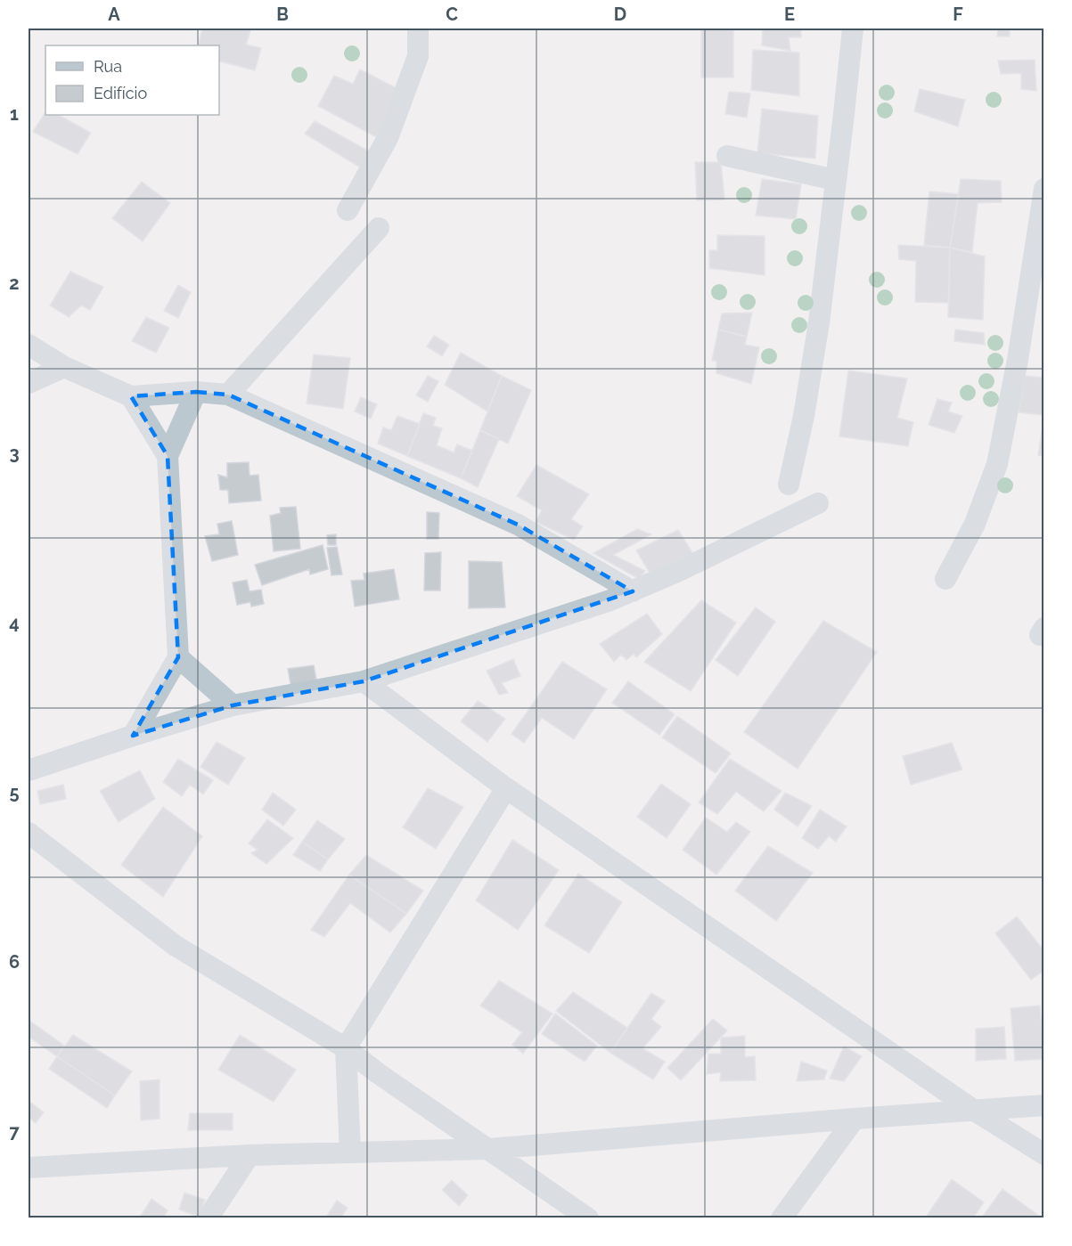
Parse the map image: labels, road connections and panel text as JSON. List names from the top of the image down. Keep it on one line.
{"legend":["Rua","Edifício"],"grid":{"columns":["A","B","C","D","E","F"],"rows":["1","2","3","4","5","6","7"]}}
